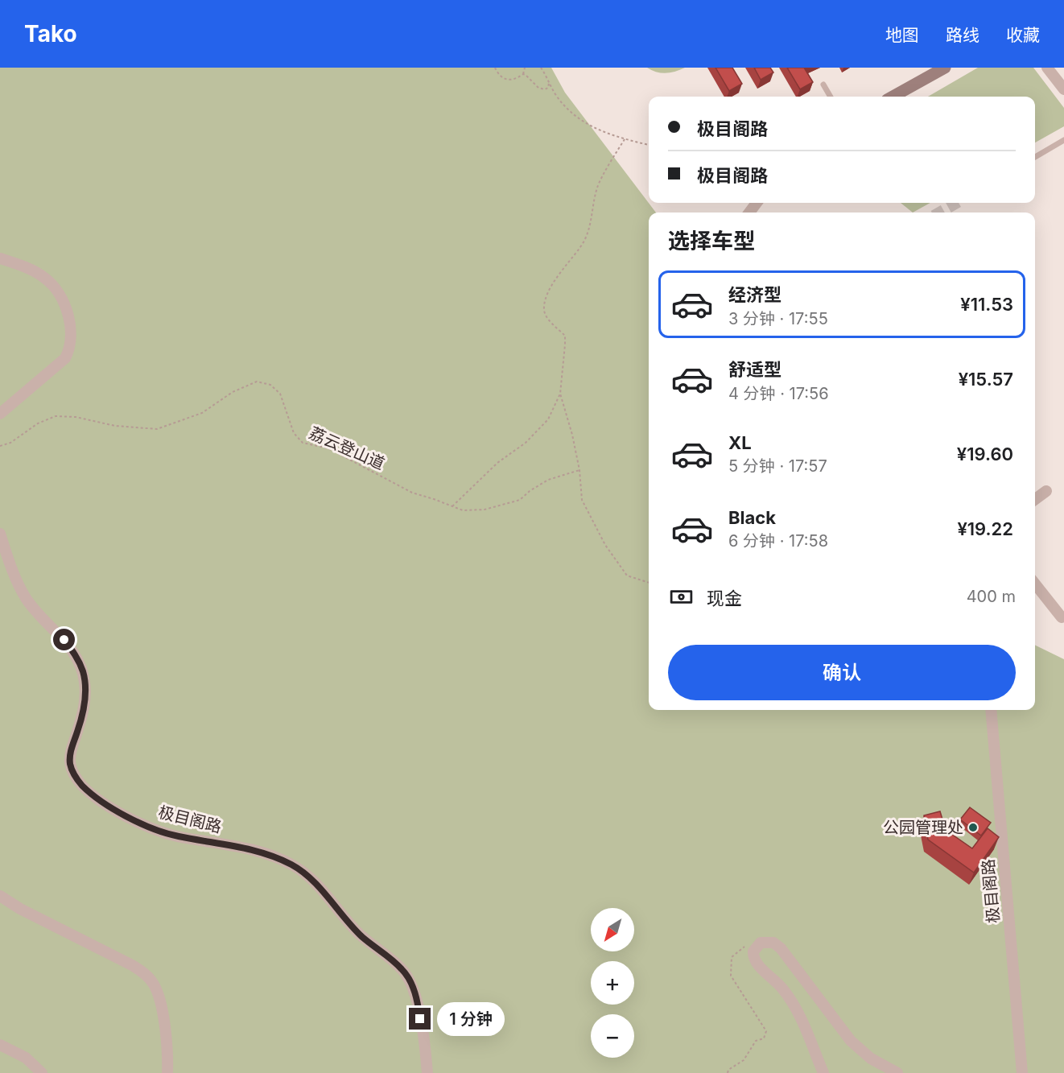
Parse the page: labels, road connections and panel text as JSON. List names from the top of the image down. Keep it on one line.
{"streets":{"street":["极目阁路"],"path":["荔云登山道"]},"places":["公园管理处"],"north":"bottom left","page":{"header":"Tako","nav":["地图","路线","收藏"],"banner":["极目阁路","极目阁路"],"heading":"选择车型","list":[{"name":"经济型","note":"3 分钟 · 17:55","value":"¥11.53"},{"name":"舒适型","note":"4 分钟 · 17:56","value":"¥15.57"},{"name":"XL","note":"5 分钟 · 17:57","value":"¥19.60"},{"name":"Black","note":"6 分钟 · 17:58","value":"¥19.22"}],"pay":["现金","400 m"],"buttons":"确认","map_buttons":["+","−"],"bubble":"1 分钟"}}
